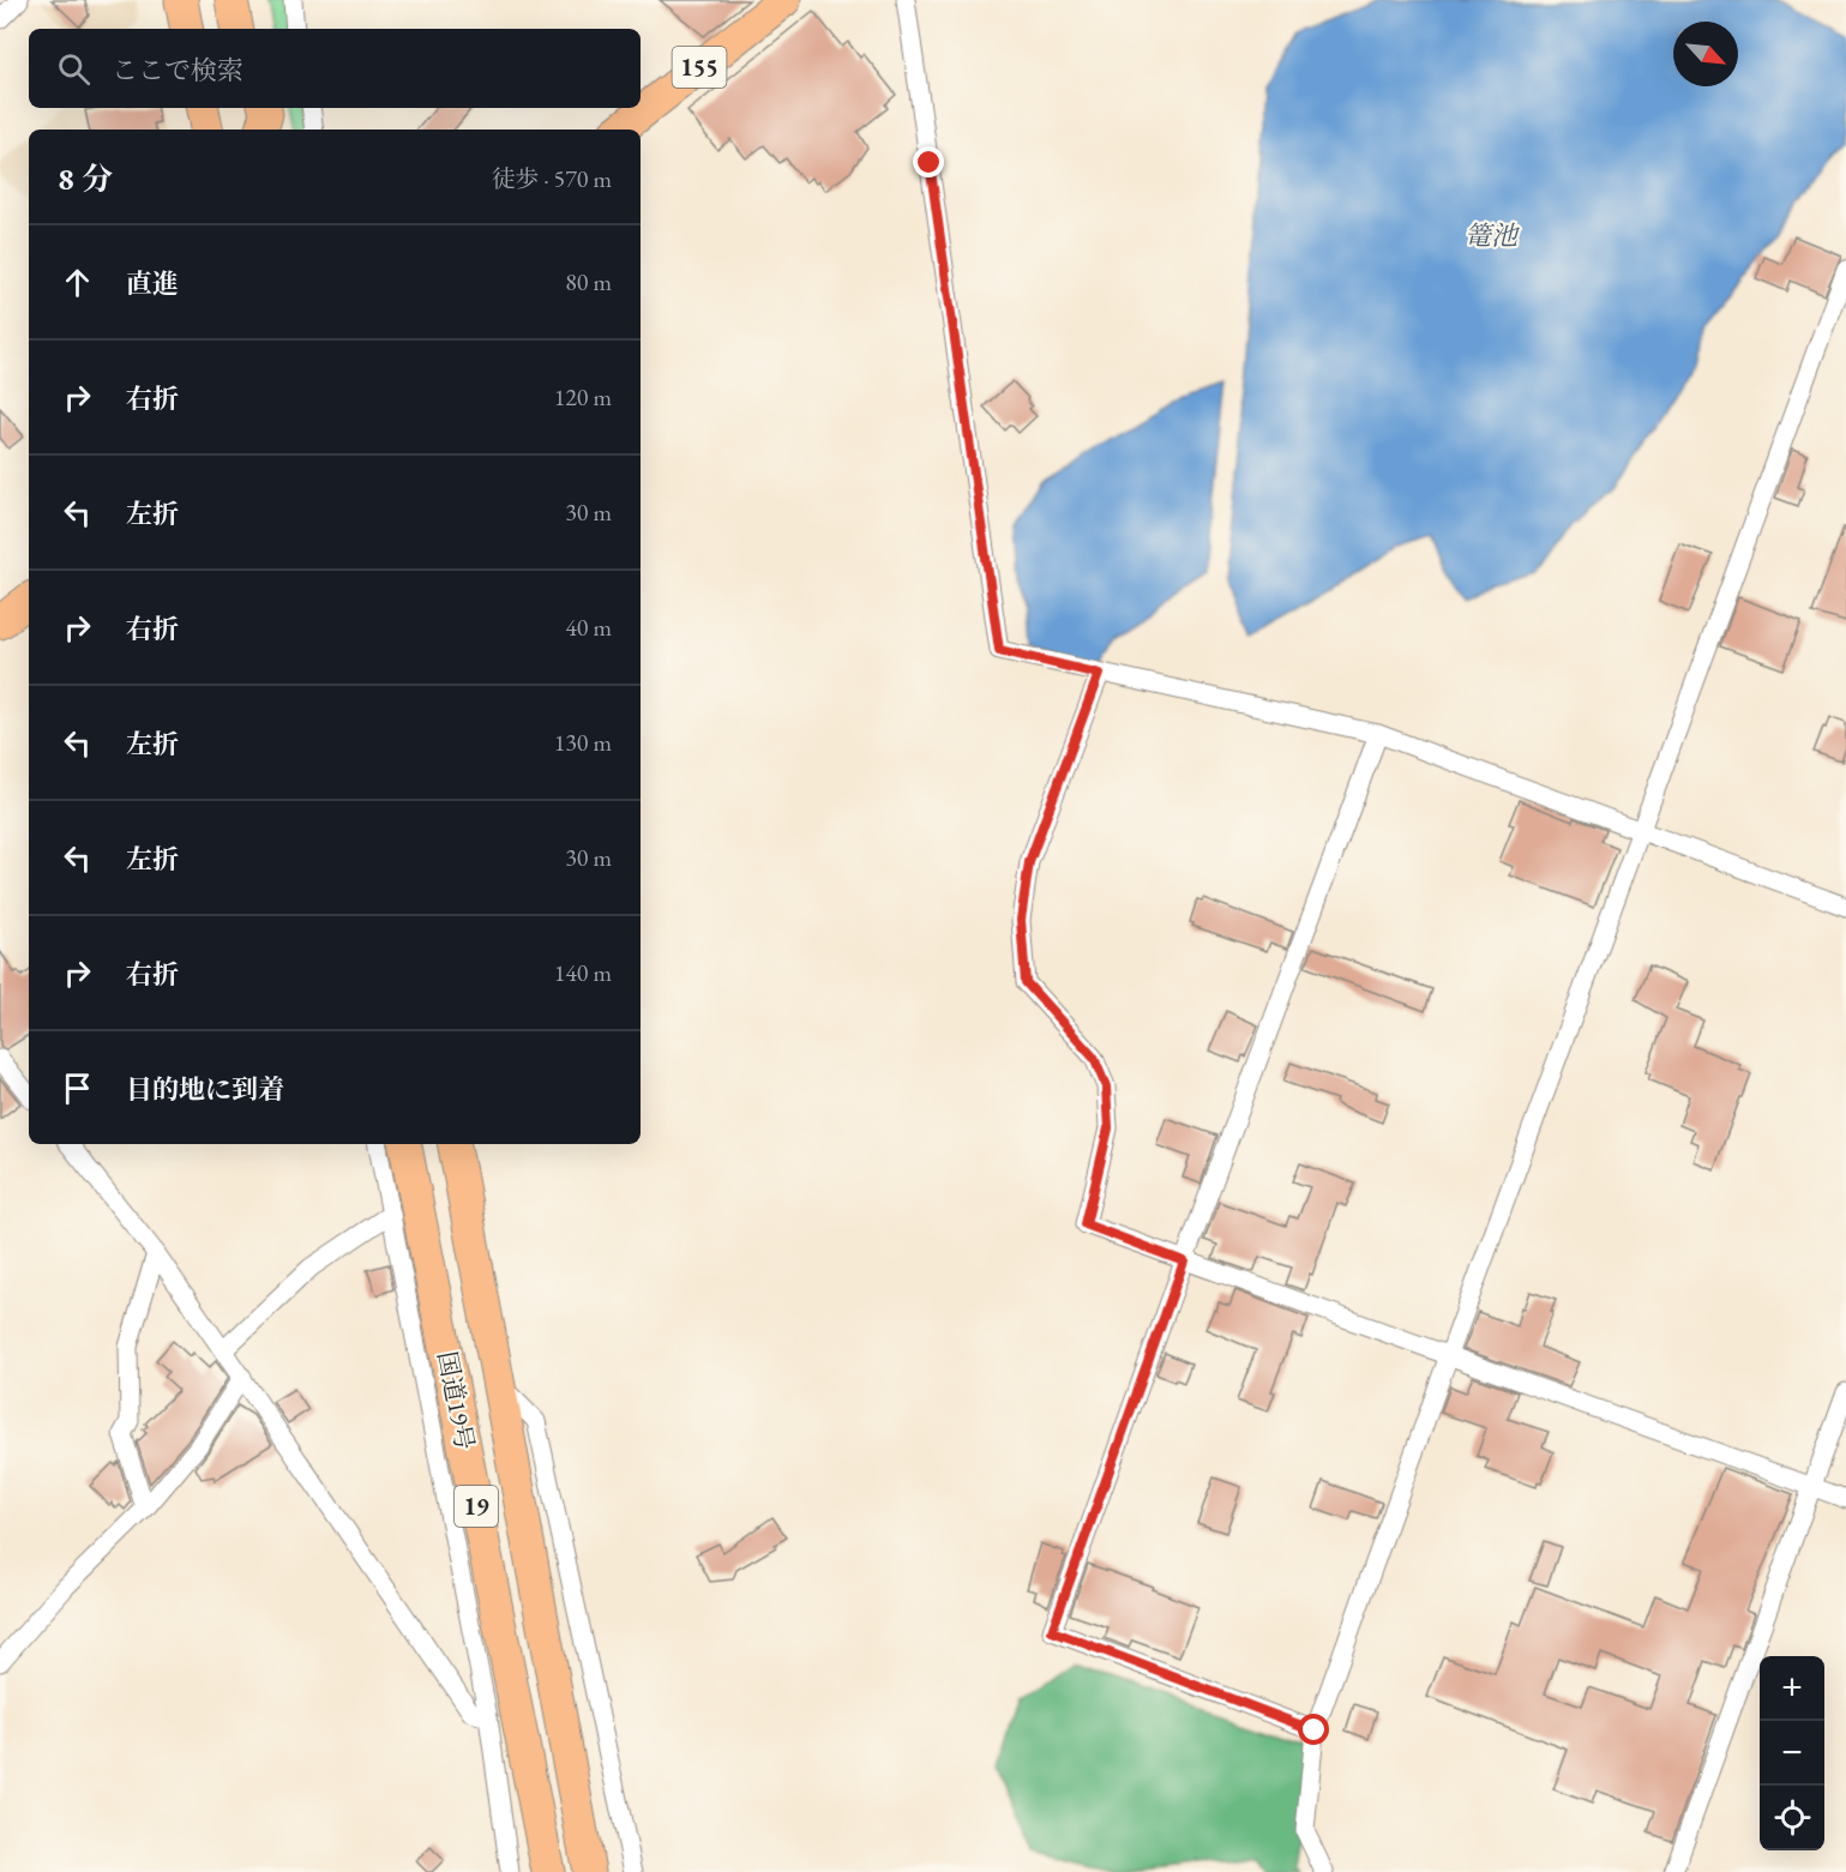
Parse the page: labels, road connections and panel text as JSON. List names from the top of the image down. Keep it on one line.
{"streets":{"highway":["155","国道19号","19"]},"water":["篭池"],"north":"bottom right","page":{"search":"ここで検索","heading":["8 分","徒歩 · 570 m"],"list":[["直進","80 m"],["右折","120 m"],["左折","30 m"],["右折","40 m"],["左折","130 m"],["左折","30 m"],["右折","140 m"],"目的地に到着"],"map_buttons":["+","−"]}}
